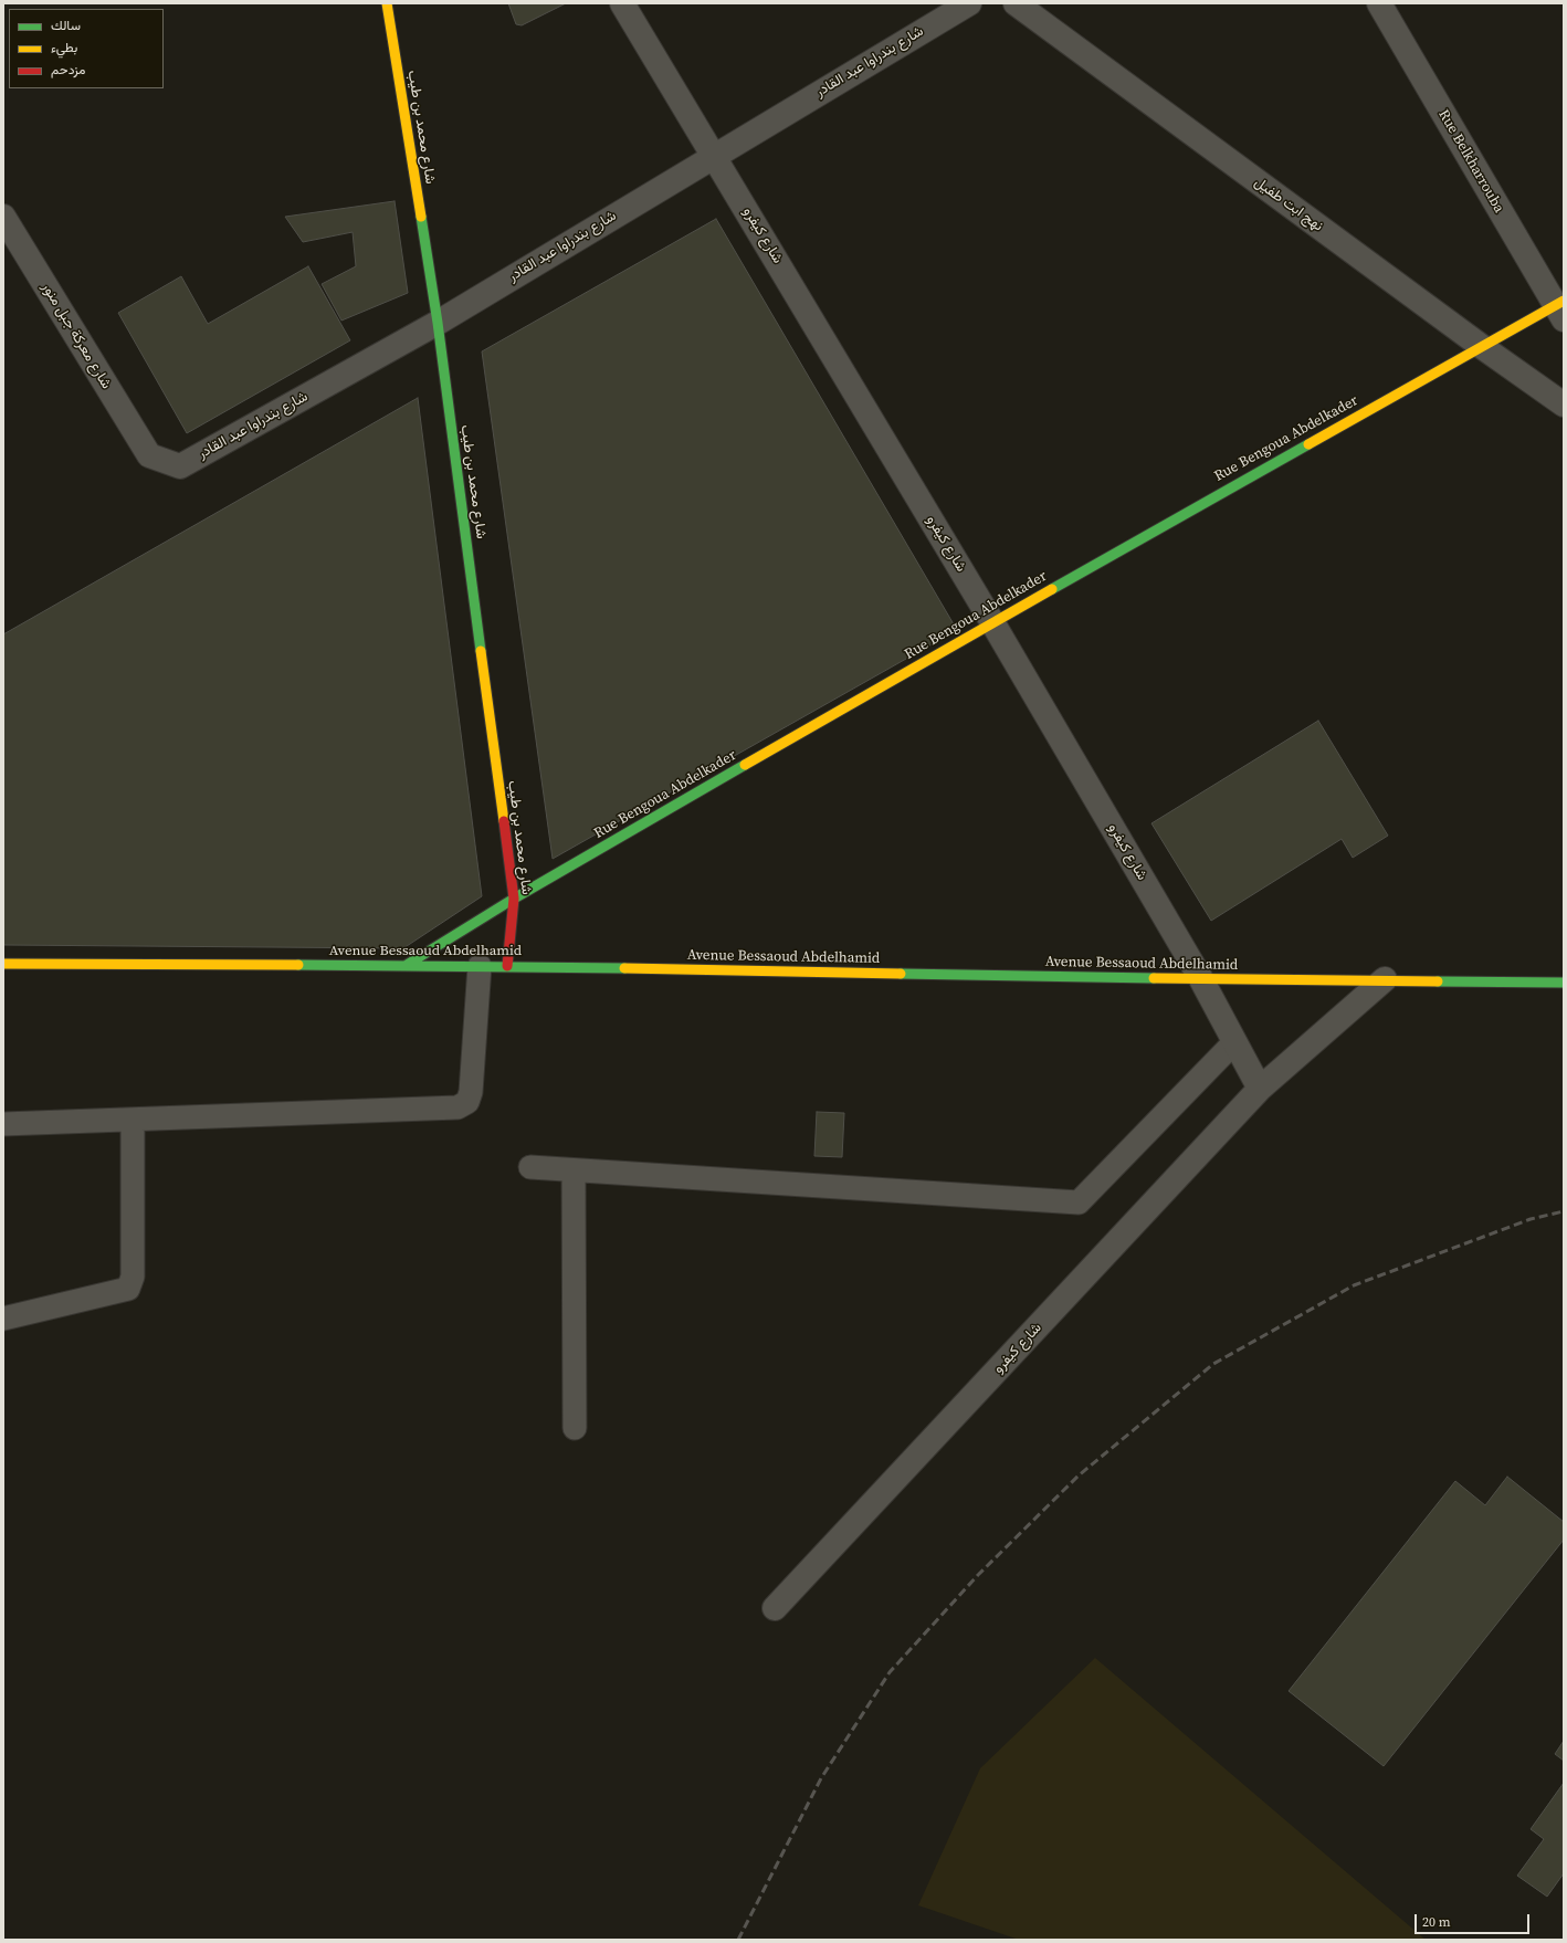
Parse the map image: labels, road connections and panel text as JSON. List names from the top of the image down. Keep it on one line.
{"streets":{"street":["شارع بندراوا عبد القادر","شارع محمد بن طيب","Rue Belkharrouba","نهج ابت طفيل","شارع كيفرو","شارع معركة جبل منور","Rue Bengoua Abdelkader","Avenue Bessaoud Abdelhamid"]},"crossings":[["شارع بندراوا عبد القادر","شارع محمد بن طيب"],["شارع بندراوا عبد القادر","شارع كيفرو"],["شارع بندراوا عبد القادر","شارع معركة جبل منور"],["شارع محمد بن طيب","Rue Bengoua Abdelkader"],["شارع محمد بن طيب","Avenue Bessaoud Abdelhamid"],["Rue Belkharrouba","Rue Bengoua Abdelkader"],["نهج ابت طفيل","Rue Bengoua Abdelkader"],["شارع كيفرو","Rue Bengoua Abdelkader"],["شارع كيفرو","Avenue Bessaoud Abdelhamid"],["Rue Bengoua Abdelkader","Avenue Bessaoud Abdelhamid"]],"legend":["سالك","بطيء","مزدحم"],"scale_bar":"20 m"}
